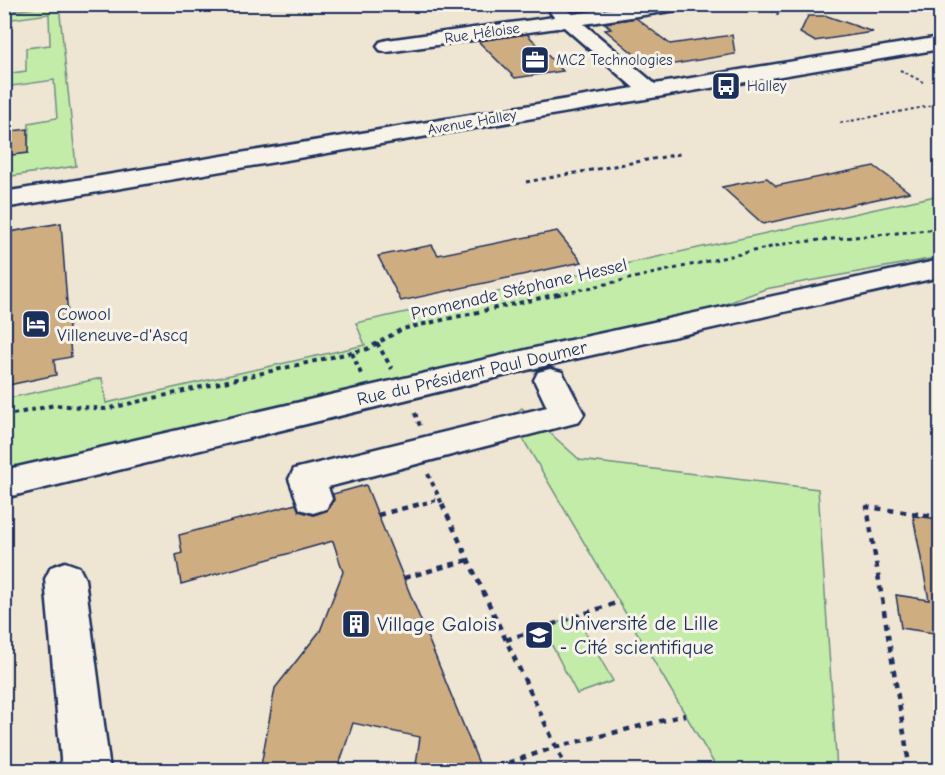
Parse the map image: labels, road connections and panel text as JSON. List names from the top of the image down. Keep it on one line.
{"streets":{"street":["Rue Héloise","Avenue Halley","Rue du Président Paul Doumer"],"path":["Promenade Stéphane Hessel"]},"places":{"office":["MC2 Technologies"],"bus stop":["Halley"],"hotel":["Cowool Villeneuve-d'Ascq"],"building":["Village Galois"],"school or university":["Université de Lille ‐ Cité scientifique"]}}
